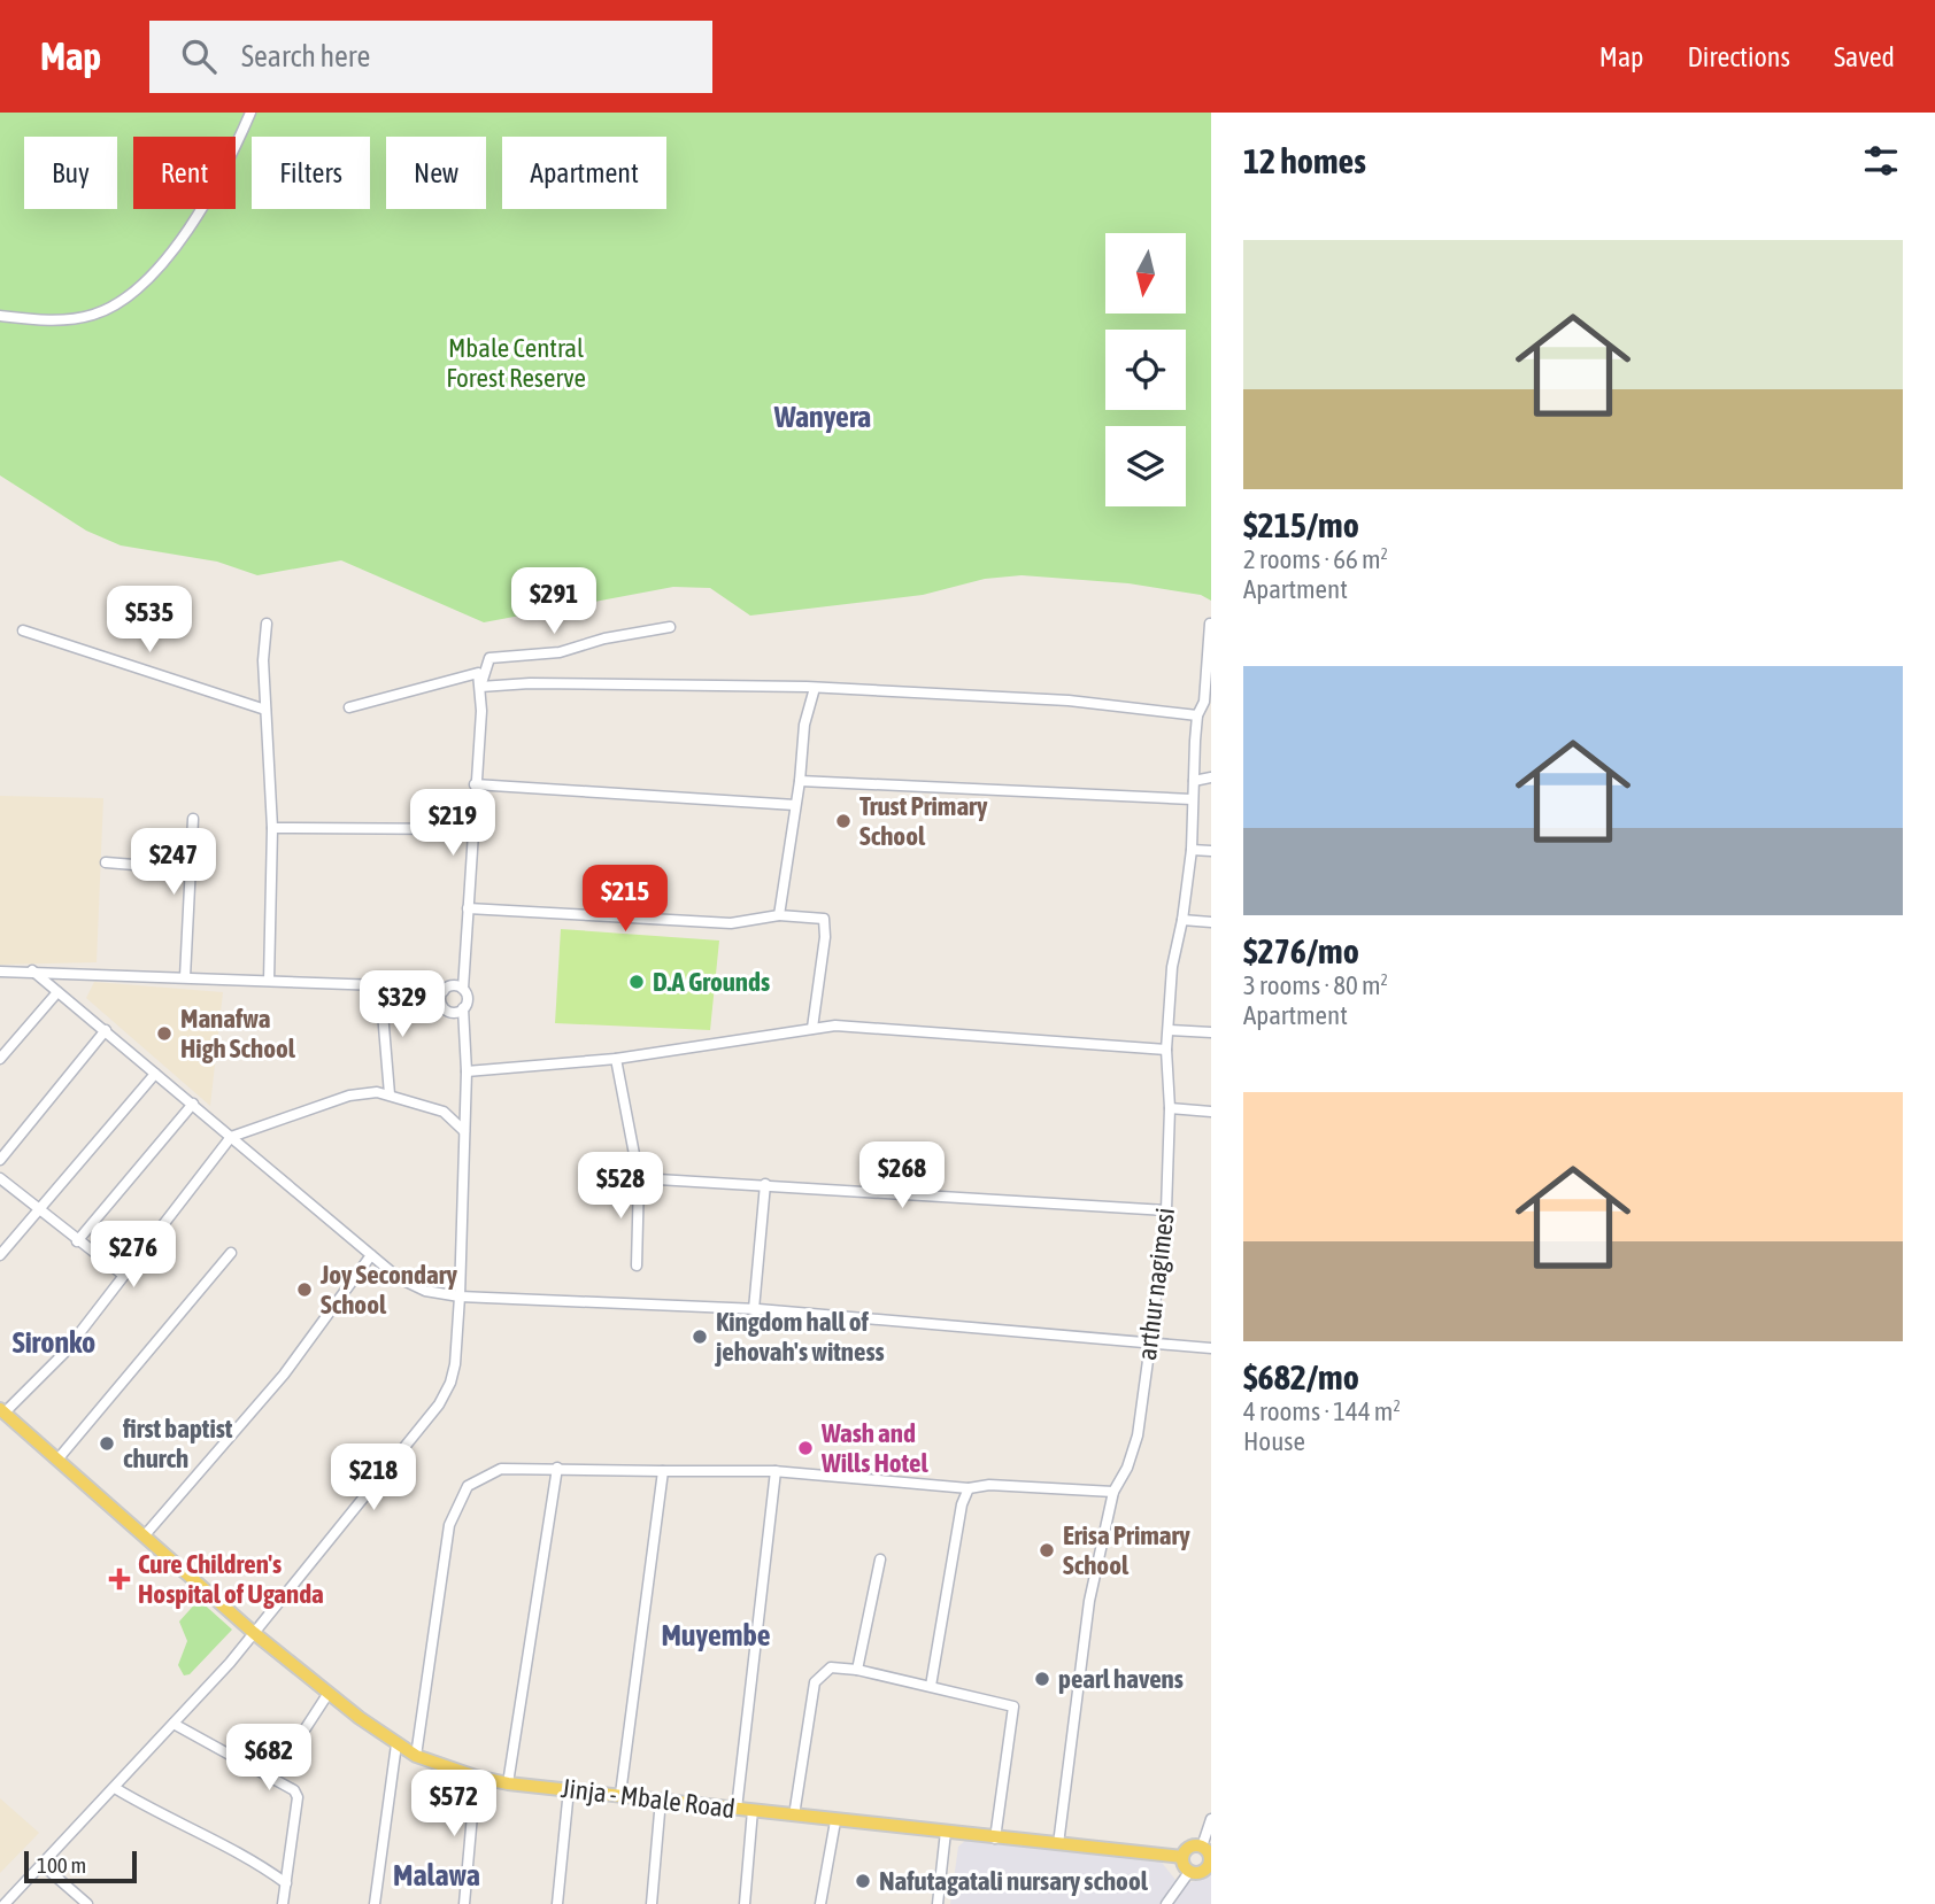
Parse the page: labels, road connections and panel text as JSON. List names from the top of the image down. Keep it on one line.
{"streets":{"main road":["Jinja - Mbale Road"],"street":["arthur nagimesi"]},"crossings":[["arthur nagimesi","Jinja - Mbale Road"]],"districts":["Wanyera","Sironko","Muyembe","Malawa"],"parks":["Mbale Central Forest Reserve"],"places":{"other":["Trust Primary School","D.A Grounds","Manafwa High School","Joy Secondary School","Kingdom hall of jehovah's witness","first baptist church","Wash and Wills Hotel","Erisa Primary School","pearl havens","Nafutagatali nursary school"],"health":["Cure Children's Hospital of Uganda"]},"scale_bar":"100 m","north":"bottom","page":{"header":"Map","search":"Search here","nav":["Map","Directions","Saved"],"heading":"12 homes","chip":["Buy","Rent","Filters","New","Apartment"],"list":[{"name":"$215/mo","note":"2 rooms · 66 m² · Apartment"},{"name":"$276/mo","note":"3 rooms · 80 m² · Apartment"},{"name":"$682/mo","note":"4 rooms · 144 m² · House"}],"price":["$291","$535","$219","$247","$215","$329","$268","$528","$276","$218","$682","$572"],"scale":"100 m"}}
